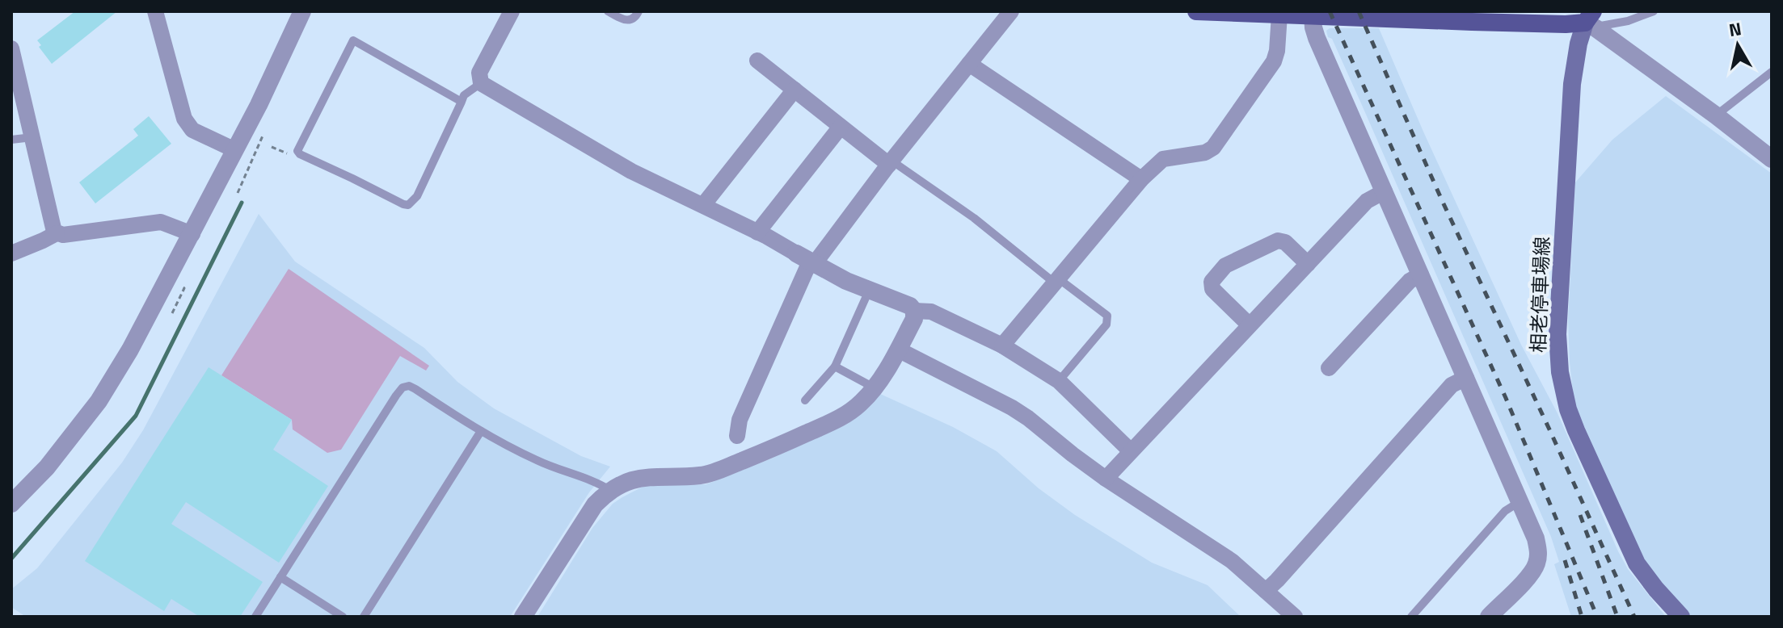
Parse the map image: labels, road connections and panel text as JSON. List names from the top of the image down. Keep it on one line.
{"streets":{"main road":["相老停車場線"]},"north":"top"}
